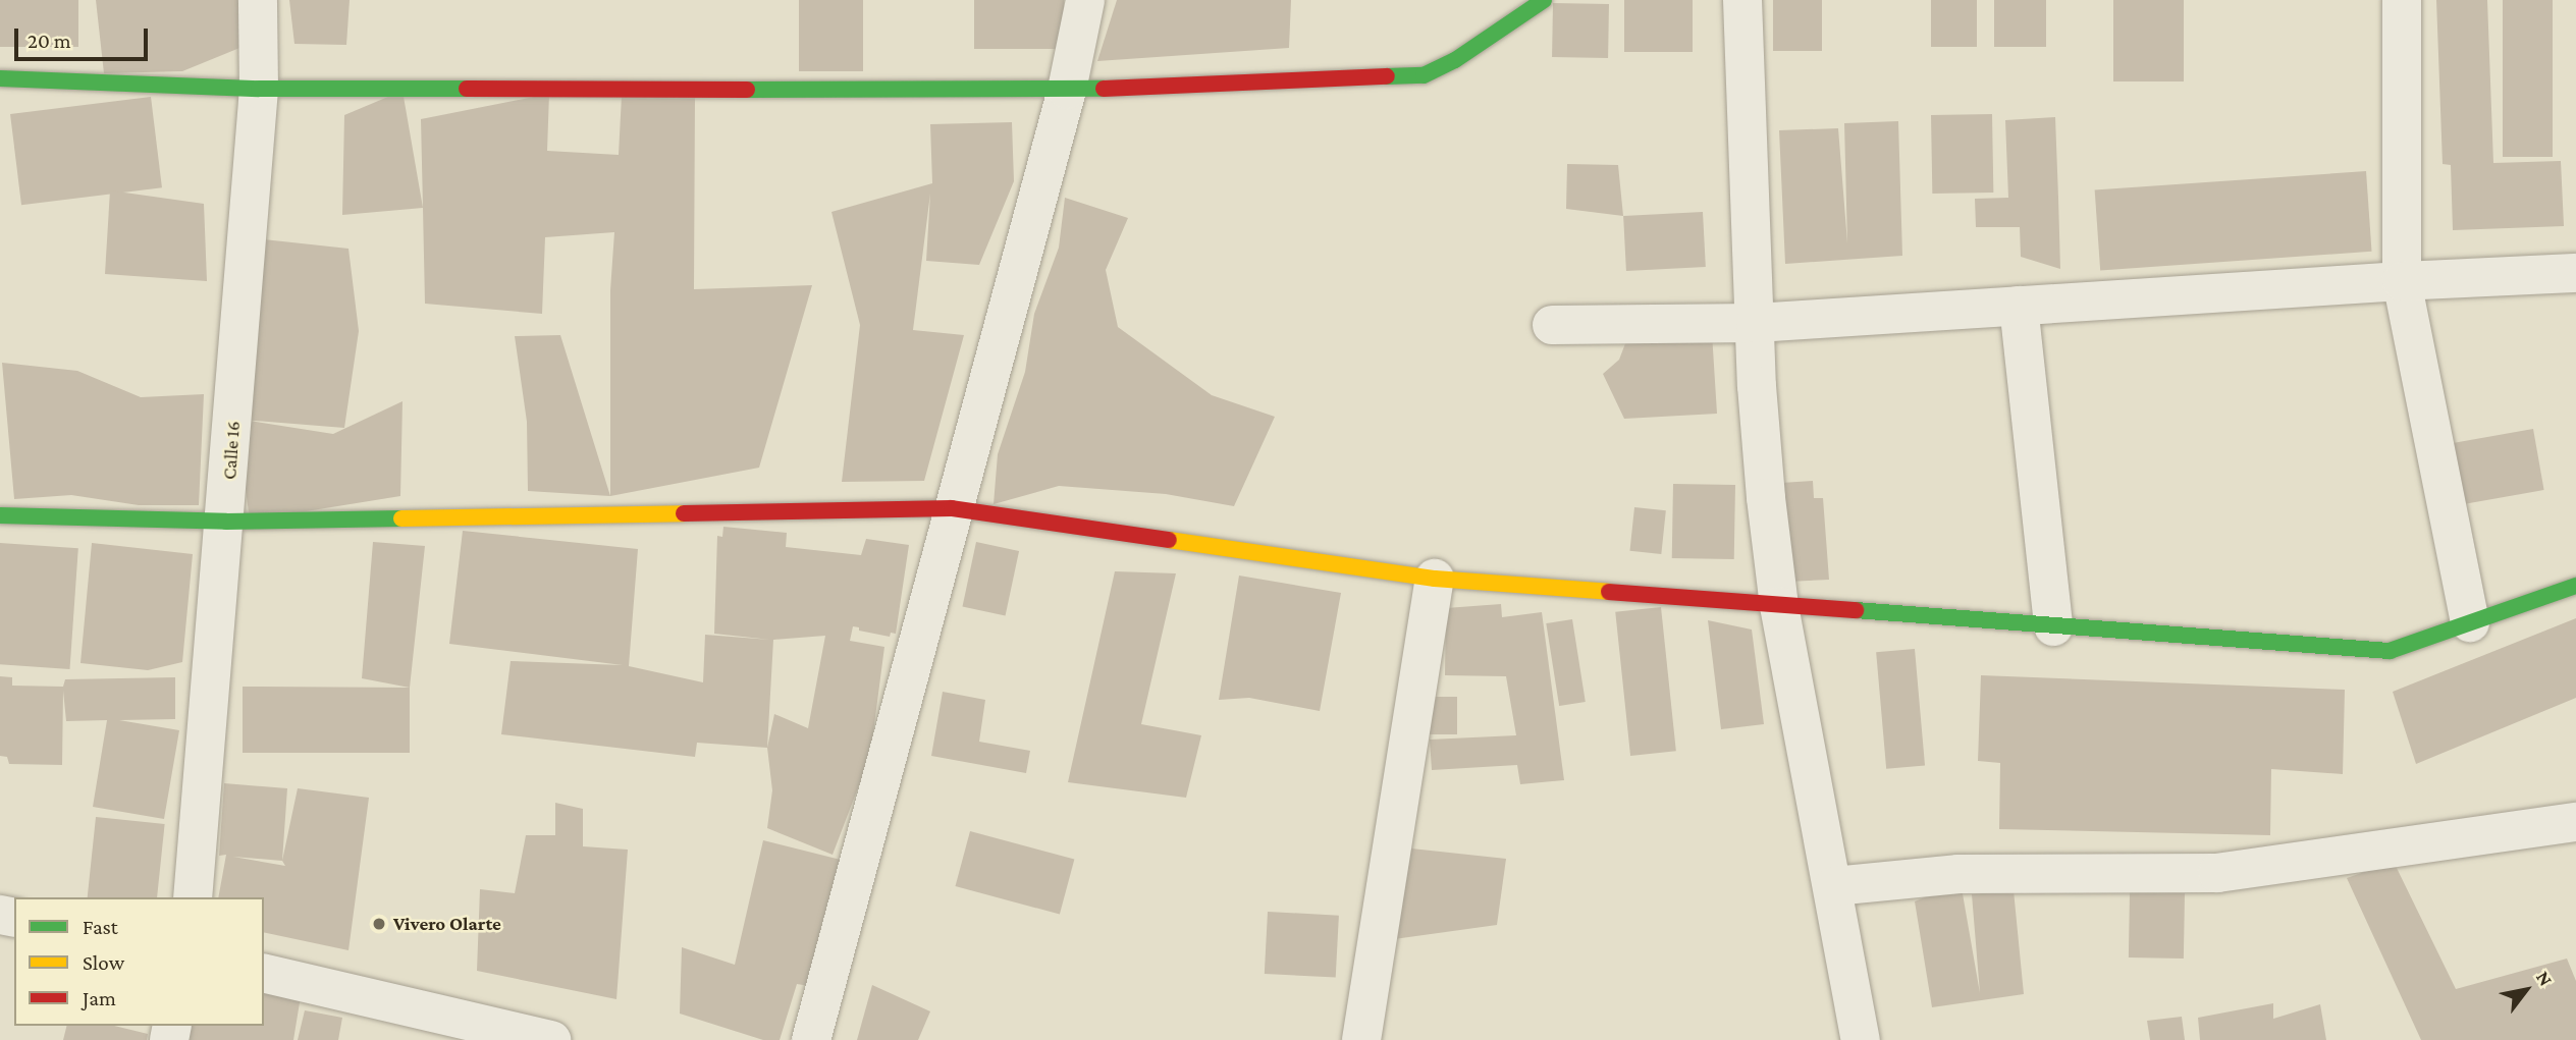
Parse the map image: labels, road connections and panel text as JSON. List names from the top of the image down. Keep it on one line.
{"streets":{"street":["Calle 16"]},"places":["Vivero Olarte"],"legend":["Fast","Slow","Jam"],"scale_bar":"20 m","north":"top right"}
